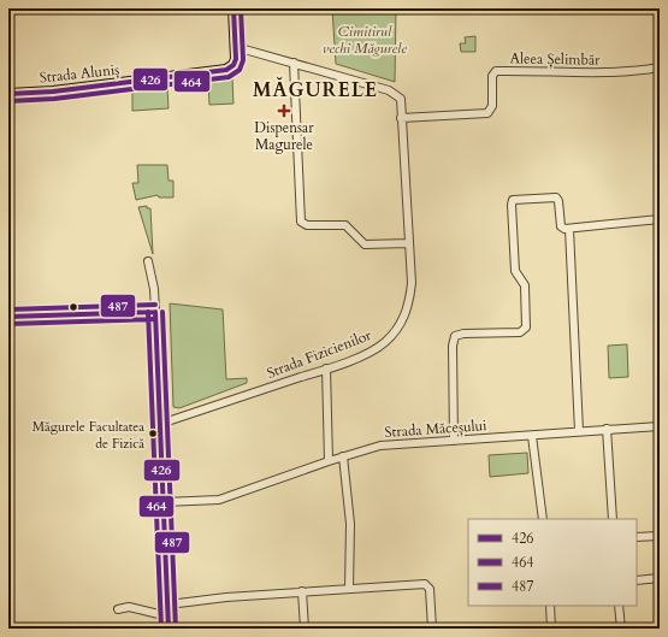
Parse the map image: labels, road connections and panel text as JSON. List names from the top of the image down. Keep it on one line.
{"streets":{"main road":["Strada Aluniș"],"street":["Aleea Șelimbăr","Strada Fizicienilor","Strada Măceșului"]},"crossings":[["Aleea Șelimbăr","Strada Fizicienilor"],["Strada Aluniș","Strada Fizicienilor"]],"districts":["MĂGURELE"],"parks":["Cimitirul vechi Măgurele"],"places":{"health":["Dispensar Magurele"],"other":["Măgurele Facultatea de Fizică"]},"lines":["transit line 426","transit line 464","transit line 487"],"legend":["426","464","487"]}
